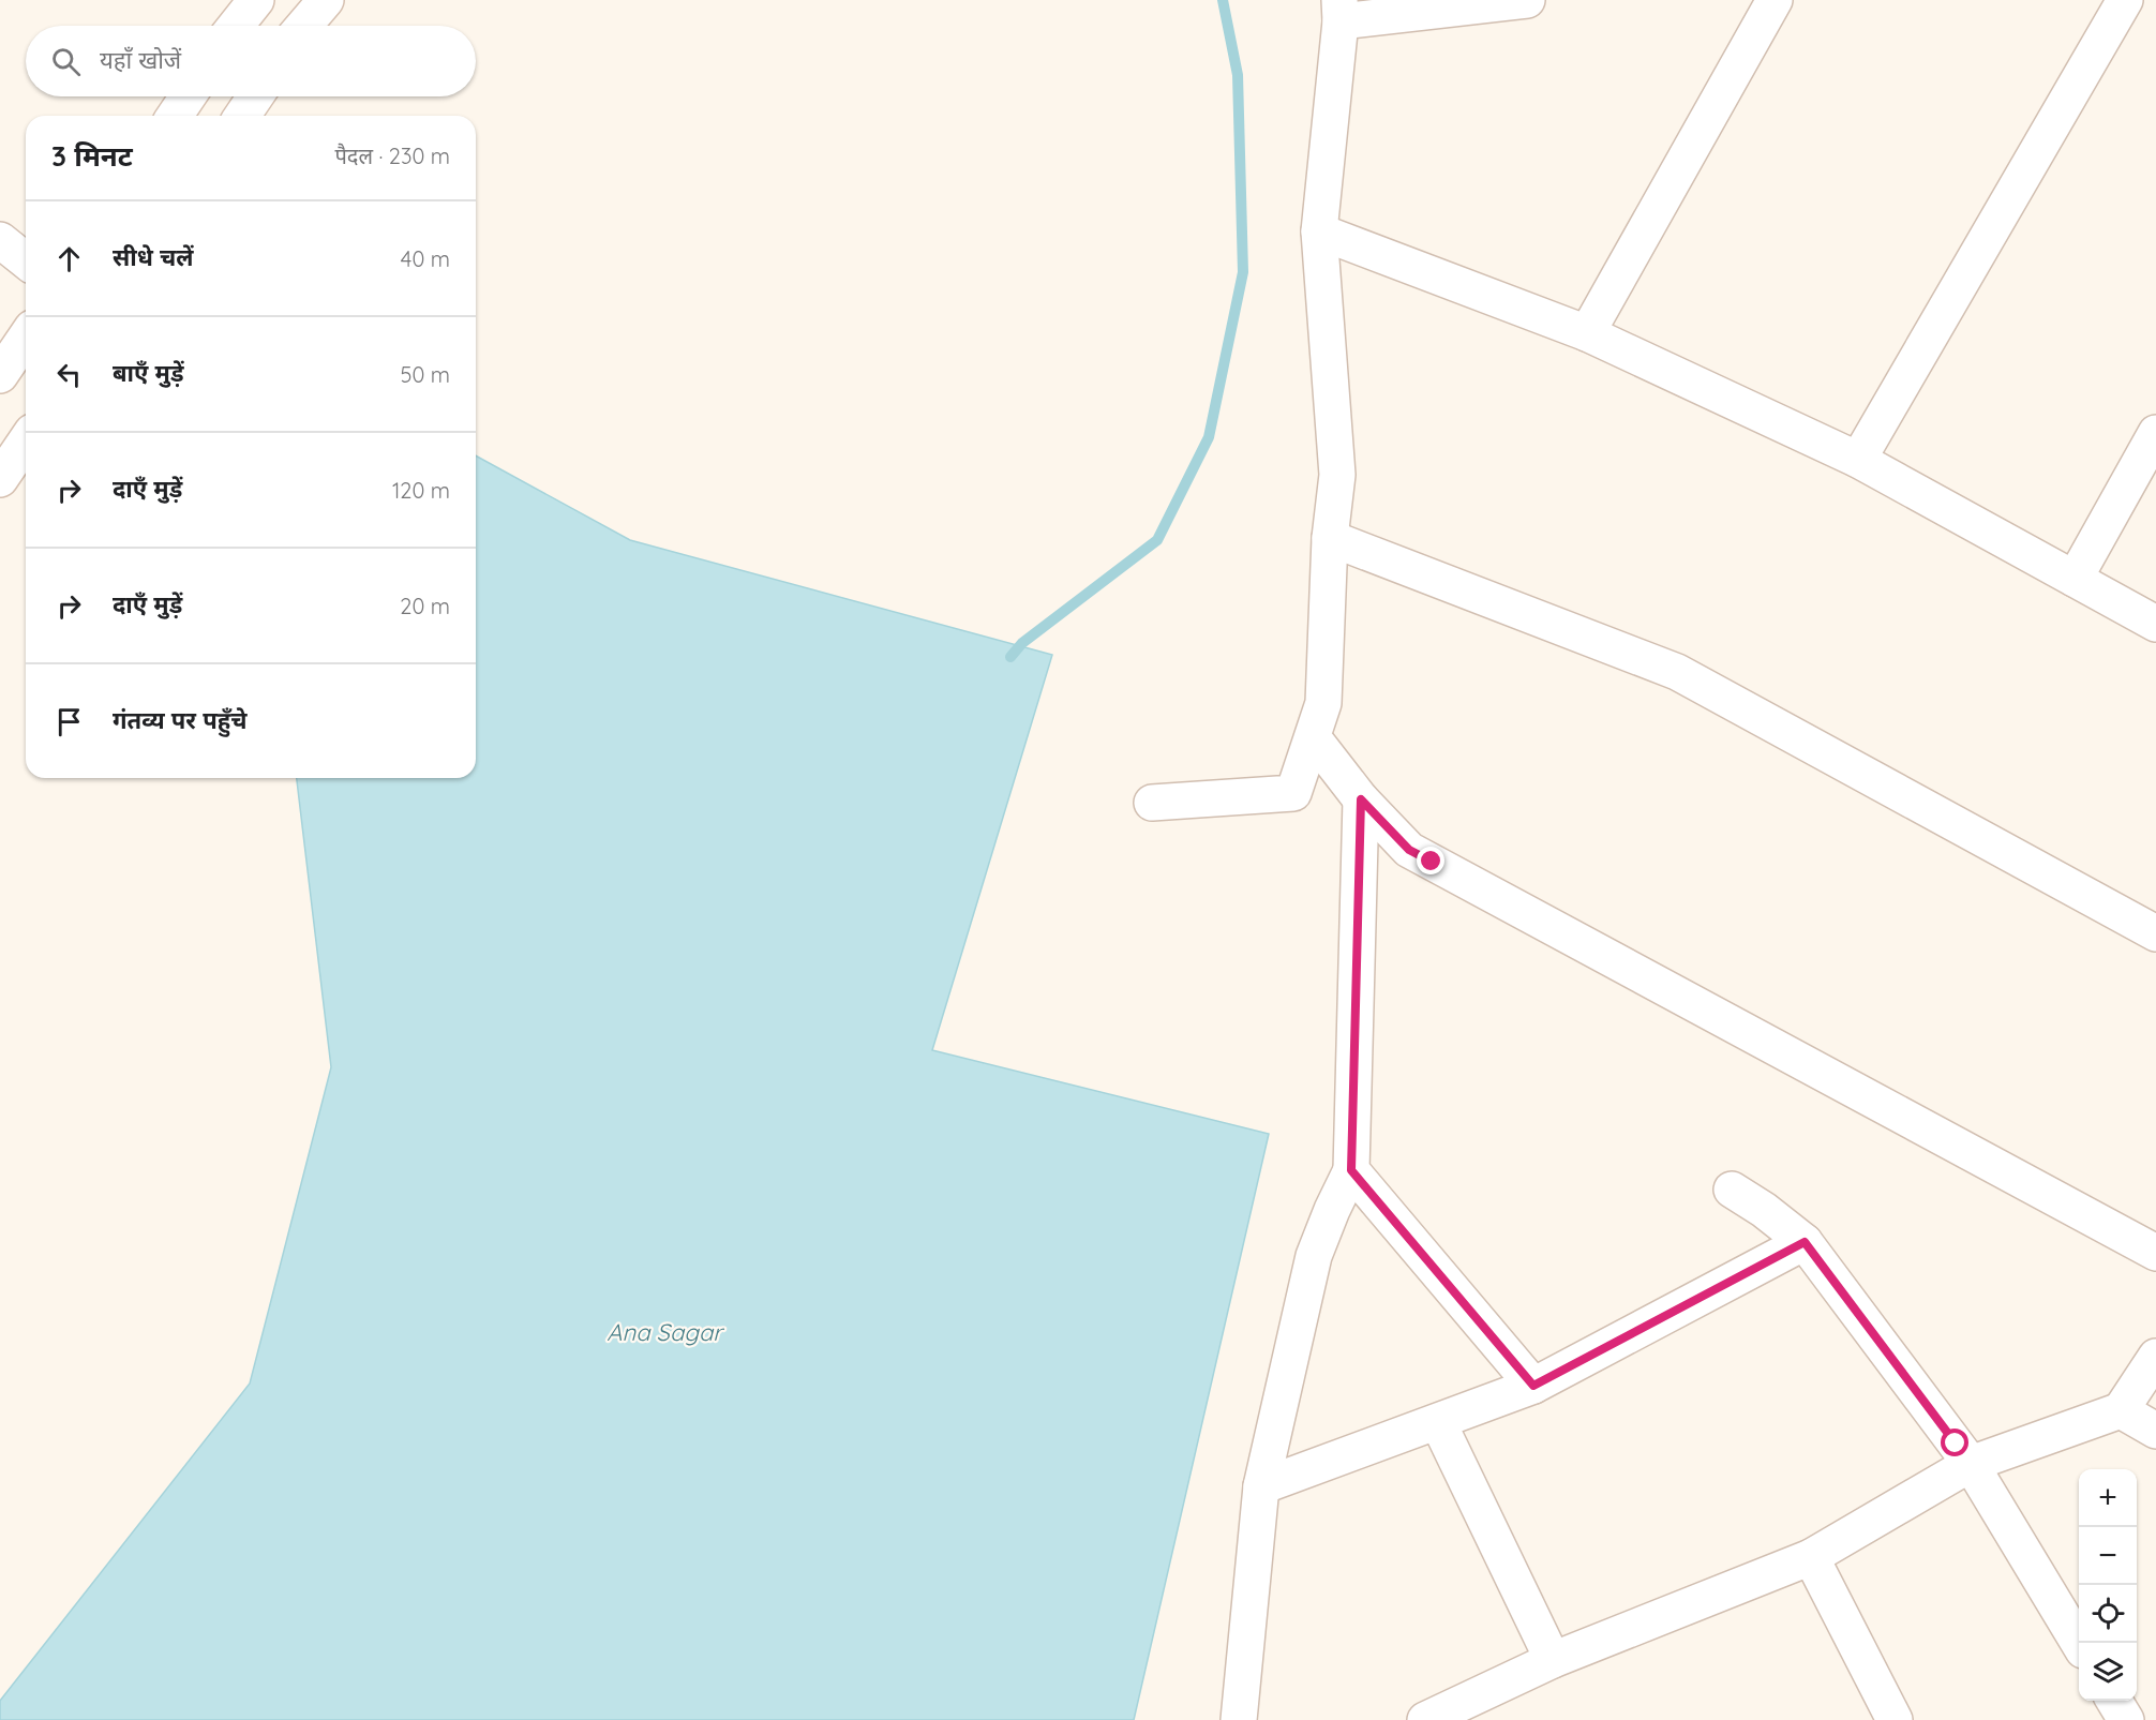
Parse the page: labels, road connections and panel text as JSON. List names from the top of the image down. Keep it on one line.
{"water":["Ana Sagar"],"page":{"search":"यहाँ खोजें","heading":["3 मिनट","पैदल · 230 m"],"list":[["सीधे चलें","40 m"],["बाएँ मुड़ें","50 m"],["दाएँ मुड़ें","120 m"],["दाएँ मुड़ें","20 m"],"गंतव्य पर पहुँचे"],"map_buttons":["+","−"]}}
